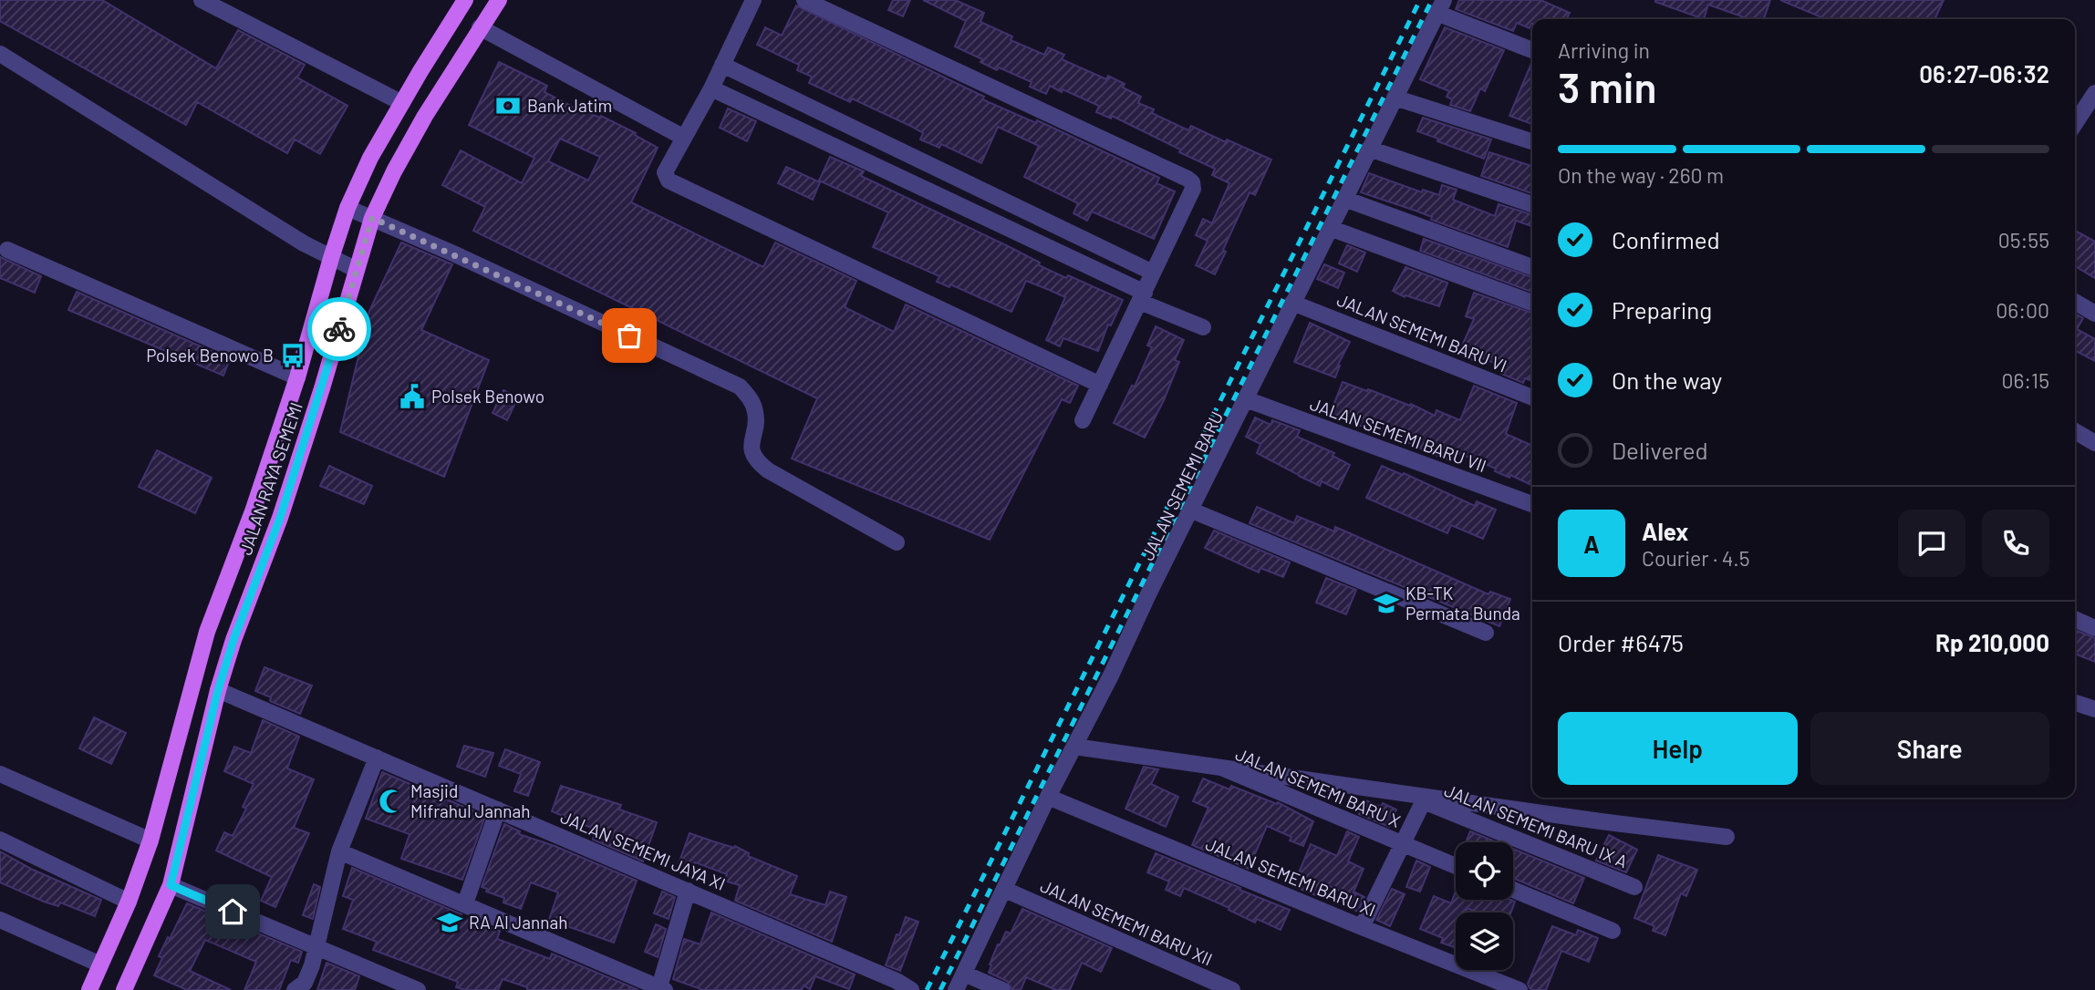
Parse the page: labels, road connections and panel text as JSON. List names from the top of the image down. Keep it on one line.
{"streets":{"main road":["JALAN RAYA SEMEMI"],"street":["JALAN SEMEMI BARU VI","JALAN SEMEMI BARU VII","JALAN SEMEMI BARU","JALAN SEMEMI BARU X","JALAN SEMEMI BARU IX A","JALAN SEMEMI JAYA XI","JALAN SEMEMI BARU XI","JALAN SEMEMI BARU XII"]},"crossings":[["JALAN SEMEMI BARU VI","JALAN SEMEMI BARU"],["JALAN SEMEMI BARU VII","JALAN SEMEMI BARU"],["JALAN RAYA SEMEMI","JALAN SEMEMI JAYA XI"],["JALAN SEMEMI BARU","JALAN SEMEMI BARU X"],["JALAN SEMEMI BARU","JALAN SEMEMI BARU XI"],["JALAN SEMEMI BARU","JALAN SEMEMI BARU XII"]],"places":{"bank":["Bank Jatim"],"bus stop":["Polsek Benowo B"],"public building":["Polsek Benowo"],"school or university":["KB-TK Permata Bunda","RA Al Jannah"],"mosque":["Masjid Mifrahul Jannah"]},"page":{"heading":["3 min","Arriving in","06:27–06:32"],"panel":["Alex","Courier · 4.5","Order #6475","Rp 210,000"],"bar":"On the way · 260 m","list":[["Confirmed","05:55"],["Preparing","06:00"],["On the way","06:15"],"Delivered"],"round":"A","buttons":["Help","Share"]}}
